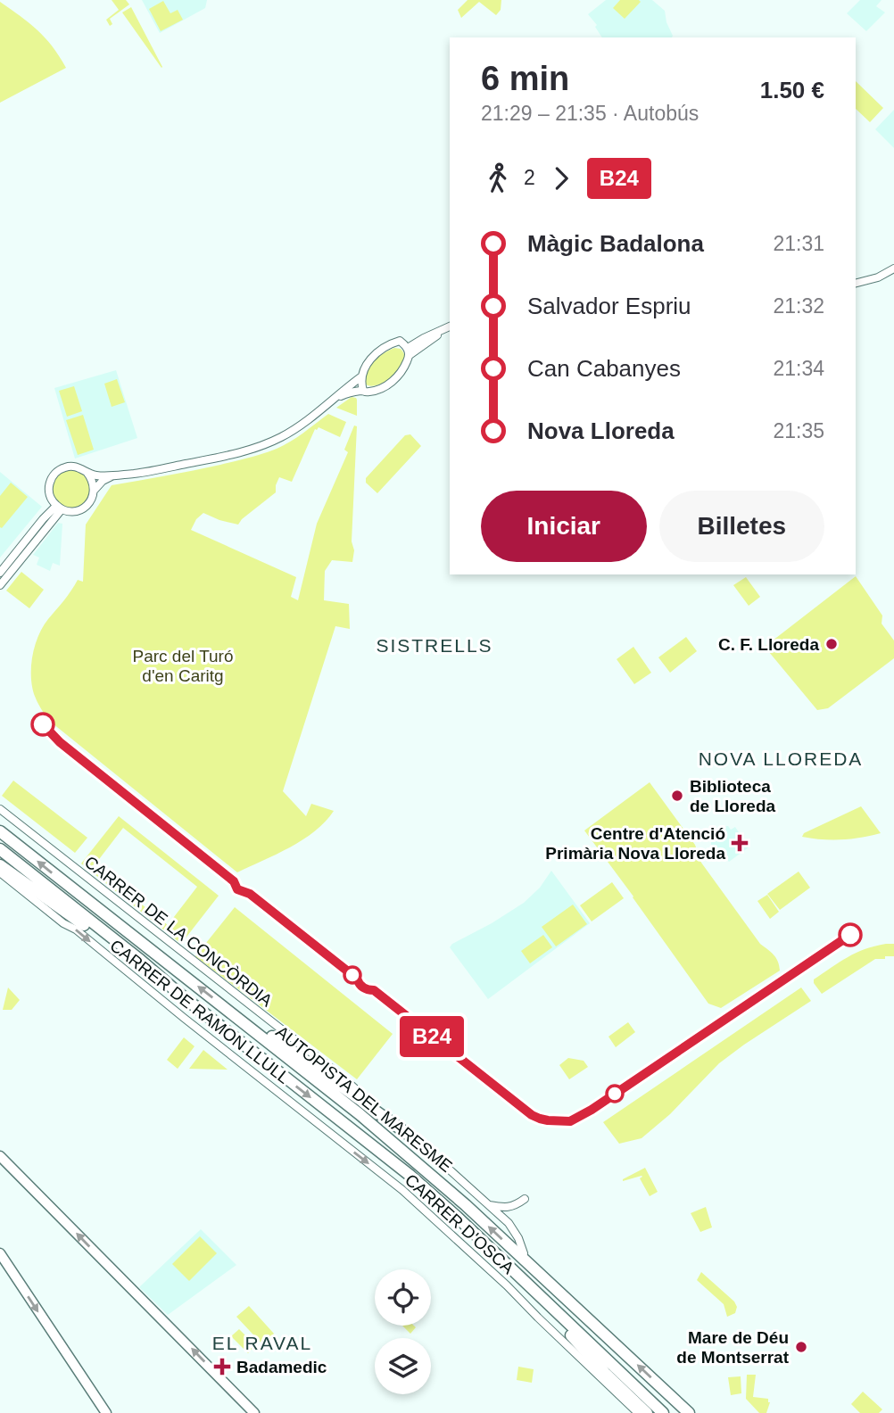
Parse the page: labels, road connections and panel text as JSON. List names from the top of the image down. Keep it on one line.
{"streets":{"highway":["AUTOPISTA DEL MARESME"],"street":["CARRER DE LA CONCÒRDIA","CARRER DE RAMON LLULL","CARRER D'OSCA"]},"crossings":[["CARRER DE RAMON LLULL","CARRER D'OSCA"]],"one_way":["CARRER DE RAMON LLULL"],"districts":["SISTRELLS","NOVA LLOREDA","EL RAVAL"],"parks":["Parc del Turó d'en Caritg"],"places":{"other":["C. F. Lloreda","Biblioteca de Lloreda","Mare de Déu de Montserrat"],"health":["Centre d'Atenció Primària Nova Lloreda","Badamedic"]},"lines":["bus line B24"],"page":{"on_map":"B24","heading":["6 min","21:29 – 21:35 · Autobús","1.50 €"],"legs":["2","B24"],"list":[{"name":"Màgic Badalona","value":"21:31"},{"name":"Salvador Espriu","value":"21:32"},{"name":"Can Cabanyes","value":"21:34"},{"name":"Nova Lloreda","value":"21:35"}],"buttons":["Iniciar","Billetes"]}}
